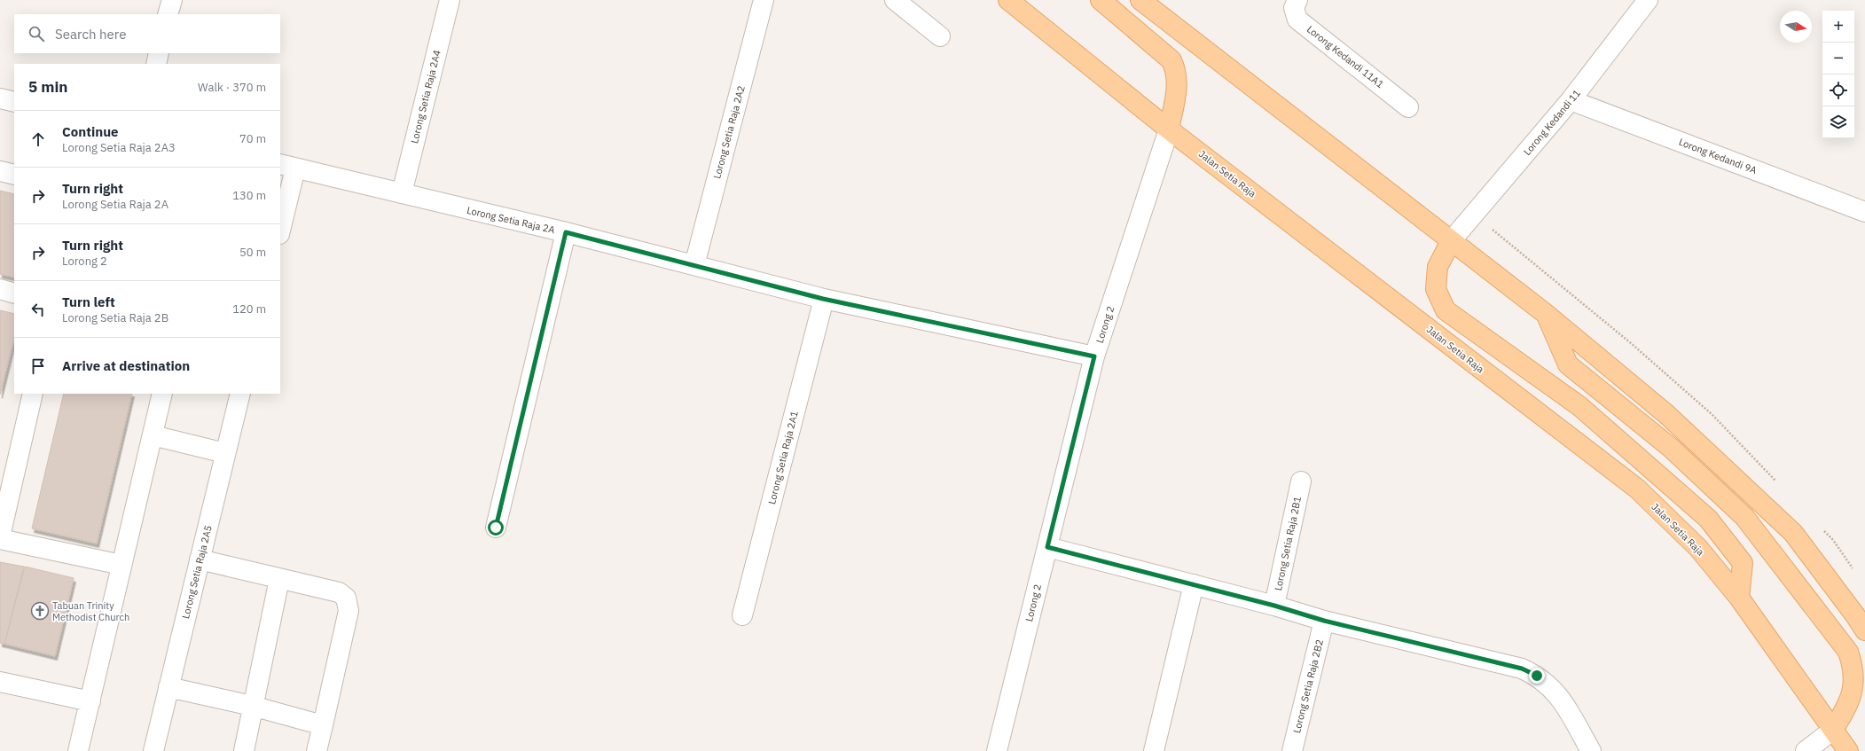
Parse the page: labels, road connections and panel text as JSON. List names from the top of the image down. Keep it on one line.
{"streets":{"main road":["Jalan Setia Raja"],"street":["Lorong Kedandi 11A1","Lorong Setia Raja 2A4","Lorong Kedandi 11","Lorong Setia Raja 2A2","Lorong Kedandi 9A","Lorong Setia Raja 2A","Lorong 2","Lorong Setia Raja 2A1","Lorong Setia Raja 2B1","Lorong Setia Raja 2A5","Lorong Setia Raja 2B2"]},"crossings":[["Lorong Setia Raja 2A4","Lorong Setia Raja 2A"],["Lorong Kedandi 11","Lorong Kedandi 9A"],["Lorong Setia Raja 2A2","Lorong Setia Raja 2A"],["Jalan Setia Raja","Lorong 2"],["Lorong Setia Raja 2A","Lorong 2"],["Lorong Setia Raja 2A","Lorong Setia Raja 2A1"]],"places":{"church":["Tabuan Trinity Methodist Church"]},"north":"right","page":{"map_buttons":["+","−"],"search":"Search here","heading":["5 min","Walk · 370 m"],"list":[["Continue","Lorong Setia Raja 2A3","70 m"],["Turn right","Lorong Setia Raja 2A","130 m"],["Turn right","Lorong 2","50 m"],["Turn left","Lorong Setia Raja 2B","120 m"],"Arrive at destination"]}}
